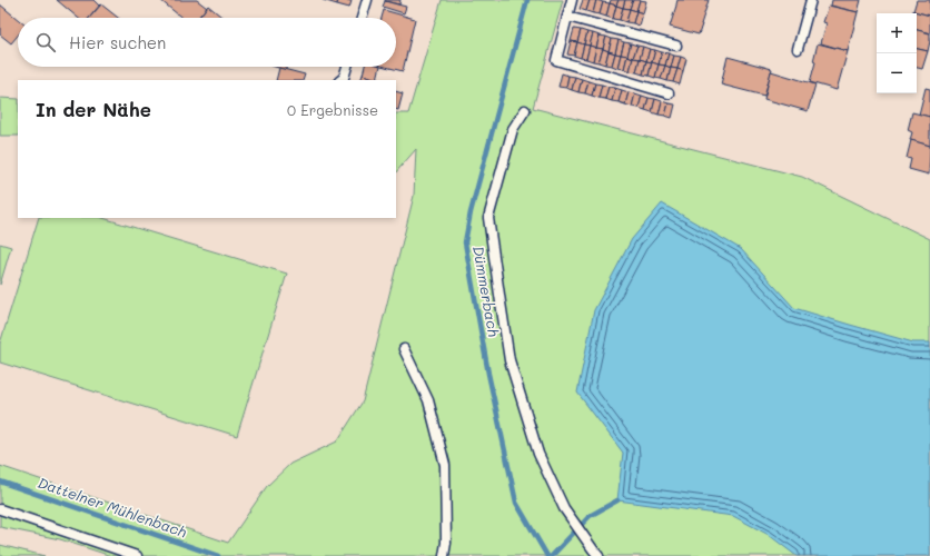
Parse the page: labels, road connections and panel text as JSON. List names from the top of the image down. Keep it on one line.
{"water":["Dümmerbach","Dattelner Mühlenbach"],"page":{"map_buttons":["+","−"],"search":"Hier suchen","heading":["In der Nähe","0 Ergebnisse"]}}
